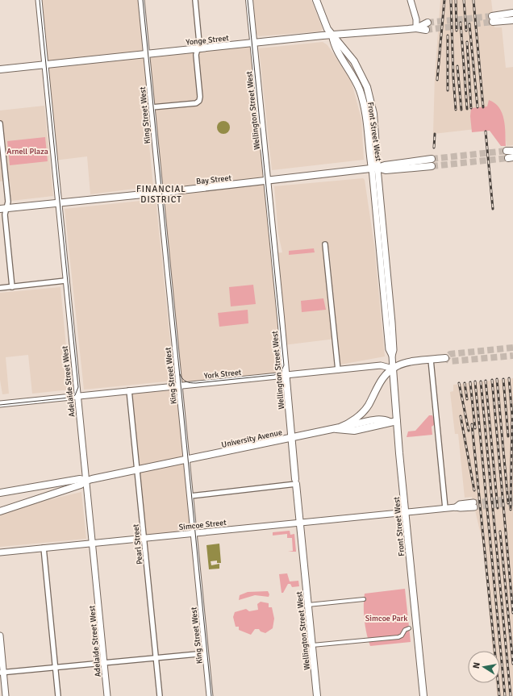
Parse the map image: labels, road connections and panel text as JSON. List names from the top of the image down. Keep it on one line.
{"streets":{"main road":["Yonge Street","Wellington Street West","King Street West","Front Street West","Bay Street","York Street","Adelaide Street West","University Avenue","Simcoe Street"],"street":["Pearl Street"]},"crossings":[["Yonge Street","Wellington Street West"],["Yonge Street","King Street West"],["Yonge Street","Front Street West"],["Yonge Street","Adelaide Street West"],["Wellington Street West","Bay Street"],["Wellington Street West","York Street"],["Wellington Street West","University Avenue"],["Wellington Street West","Simcoe Street"],["King Street West","Bay Street"],["King Street West","York Street"],["King Street West","University Avenue"],["King Street West","Simcoe Street"],["Front Street West","Bay Street"],["Front Street West","York Street"],["Front Street West","University Avenue"],["Front Street West","Simcoe Street"],["Bay Street","Adelaide Street West"],["York Street","Adelaide Street West"],["York Street","University Avenue"],["York Street","Pearl Street"],["Adelaide Street West","University Avenue"],["Adelaide Street West","Simcoe Street"],["University Avenue","Pearl Street"],["Simcoe Street","Pearl Street"]],"districts":["FINANCIAL DISTRICT"],"parks":["Arnell Plaza","Simcoe Park"],"north":"left"}
